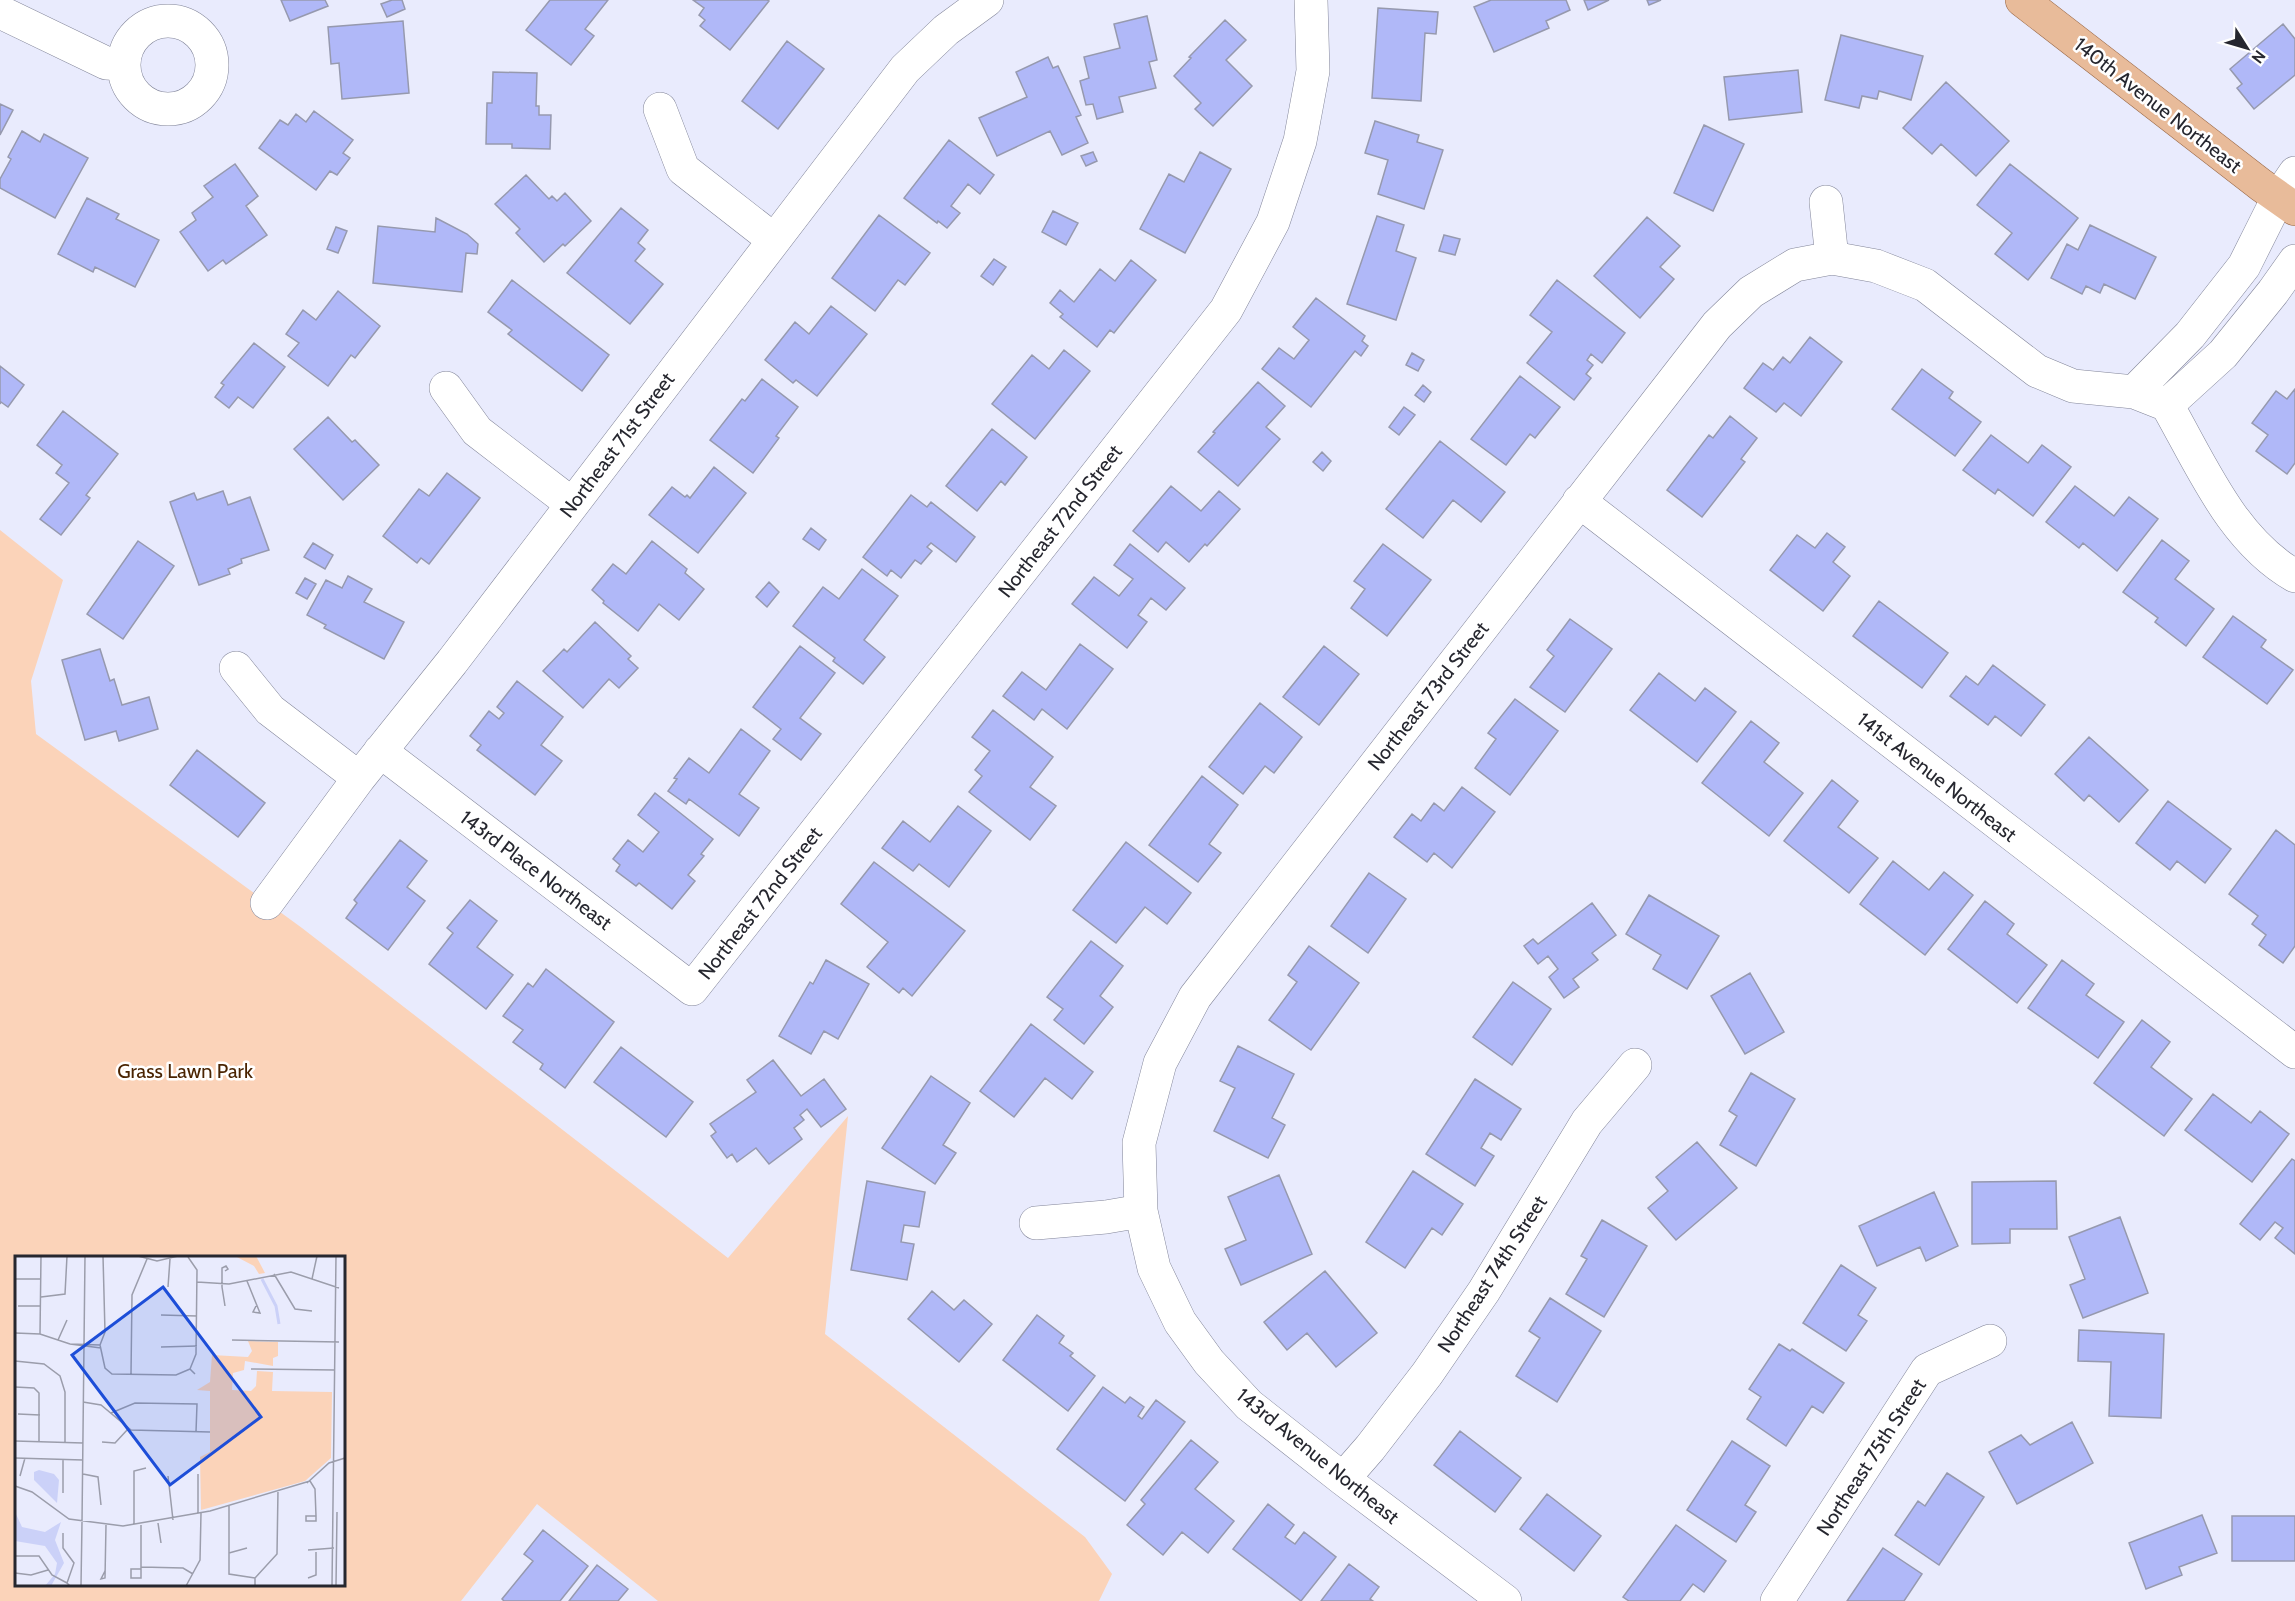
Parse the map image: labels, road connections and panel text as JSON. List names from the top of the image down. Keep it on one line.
{"streets":{"main road":["140th Avenue Northeast"],"street":["Northeast 71st Street","Northeast 72nd Street","Northeast 73rd Street","141st Avenue Northeast","143rd Place Northeast","Northeast 74th Street","143rd Avenue Northeast","Northeast 75th Street"]},"crossings":[["Northeast 71st Street","143rd Place Northeast"],["Northeast 72nd Street","143rd Place Northeast"],["Northeast 73rd Street","141st Avenue Northeast"],["Northeast 73rd Street","143rd Avenue Northeast"],["Northeast 74th Street","143rd Avenue Northeast"]],"parks":["Grass Lawn Park"],"north":"bottom right"}
